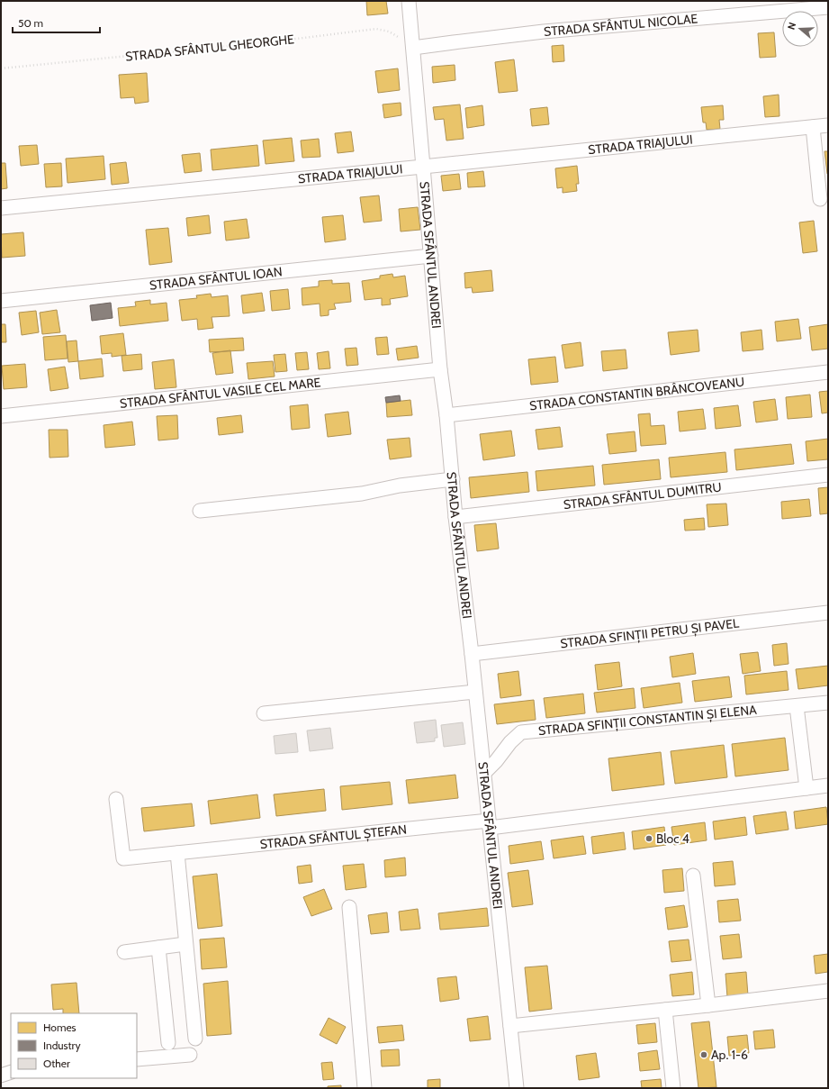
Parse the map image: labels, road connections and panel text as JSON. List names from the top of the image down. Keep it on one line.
{"streets":{"street":["STRADA SFÂNTUL NICOLAE","STRADA TRIAJULUI","STRADA SFÂNTUL ANDREI","STRADA SFÂNTUL IOAN","STRADA SFÂNTUL VASILE CEL MARE","STRADA CONSTANTIN BRÂNCOVEANU","STRADA SFÂNTUL DUMITRU","STRADA SFINȚII PETRU ȘI PAVEL","STRADA SFINȚII CONSTANTIN ȘI ELENA","STRADA SFÂNTUL ȘTEFAN"],"path":["STRADA SFÂNTUL GHEORGHE"]},"crossings":[["STRADA SFÂNTUL NICOLAE","STRADA SFÂNTUL GHEORGHE"],["STRADA SFÂNTUL NICOLAE","STRADA SFÂNTUL ANDREI"],["STRADA SFÂNTUL GHEORGHE","STRADA SFÂNTUL ANDREI"],["STRADA TRIAJULUI","STRADA SFÂNTUL ANDREI"],["STRADA SFÂNTUL ANDREI","STRADA SFÂNTUL IOAN"],["STRADA SFÂNTUL ANDREI","STRADA SFÂNTUL VASILE CEL MARE"],["STRADA SFÂNTUL ANDREI","STRADA CONSTANTIN BRÂNCOVEANU"],["STRADA SFÂNTUL ANDREI","STRADA SFÂNTUL DUMITRU"],["STRADA SFÂNTUL ANDREI","STRADA SFINȚII PETRU ȘI PAVEL"],["STRADA SFÂNTUL ANDREI","STRADA SFINȚII CONSTANTIN ȘI ELENA"],["STRADA SFÂNTUL ANDREI","STRADA SFÂNTUL ȘTEFAN"]],"places":["Bloc 4","Ap. 1-6"],"legend":["Homes","Industry","Other"],"scale_bar":"50 m","north":"left"}
